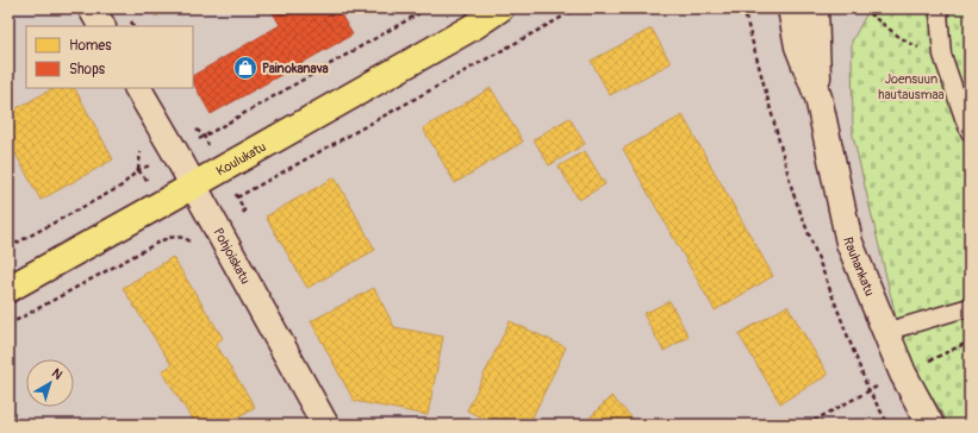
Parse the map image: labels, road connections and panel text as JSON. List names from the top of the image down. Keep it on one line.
{"streets":{"main road":["Koulukatu"],"street":["Pohjoiskatu","Rauhankatu"]},"crossings":[["Koulukatu","Pohjoiskatu"]],"parks":["Joensuun hautausmaa"],"places":{"shop":["Painokanava"]},"legend":["Homes","Shops"],"north":"top right"}
